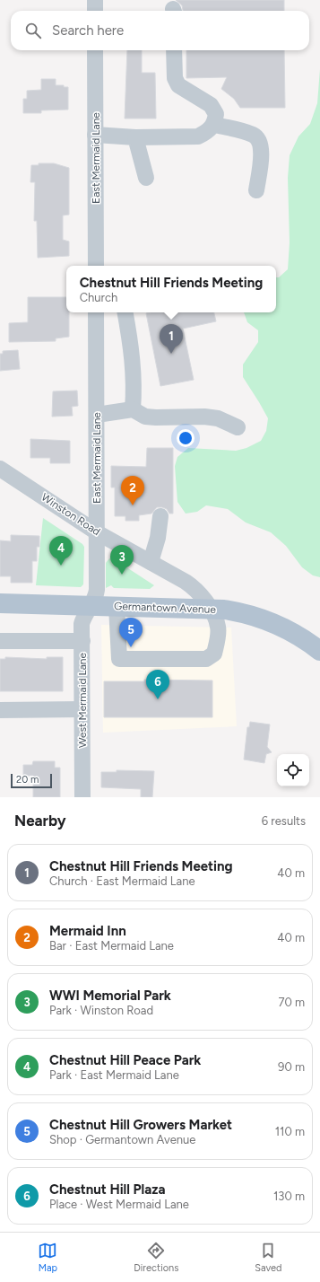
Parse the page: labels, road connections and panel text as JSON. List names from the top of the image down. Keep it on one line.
{"streets":{"main road":["Germantown Avenue"],"street":["East Mermaid Lane","Winston Road","West Mermaid Lane"]},"crossings":[["East Mermaid Lane","Winston Road"],["East Mermaid Lane","Germantown Avenue"],["East Mermaid Lane","West Mermaid Lane"],["Winston Road","Germantown Avenue"],["Germantown Avenue","West Mermaid Lane"]],"scale_bar":"20 m","page":{"search":"Search here","popup":["Chestnut Hill Friends Meeting","Church"],"pins":["1","2","4","3","5","6"],"scale":"20 m","heading":["Nearby","6 results"],"list":[{"mark":"1","name":"Chestnut Hill Friends Meeting","note":"Church · East Mermaid Lane","value":"40 m"},{"mark":"2","name":"Mermaid Inn","note":"Bar · East Mermaid Lane","value":"40 m"},{"mark":"3","name":"WWI Memorial Park","note":"Park · Winston Road","value":"70 m"},{"mark":"4","name":"Chestnut Hill Peace Park","note":"Park · East Mermaid Lane","value":"90 m"},{"mark":"5","name":"Chestnut Hill Growers Market","note":"Shop · Germantown Avenue","value":"110 m"},{"mark":"6","name":"Chestnut Hill Plaza","note":"Place · West Mermaid Lane","value":"130 m"}],"nav":["Map","Directions","Saved"]}}
